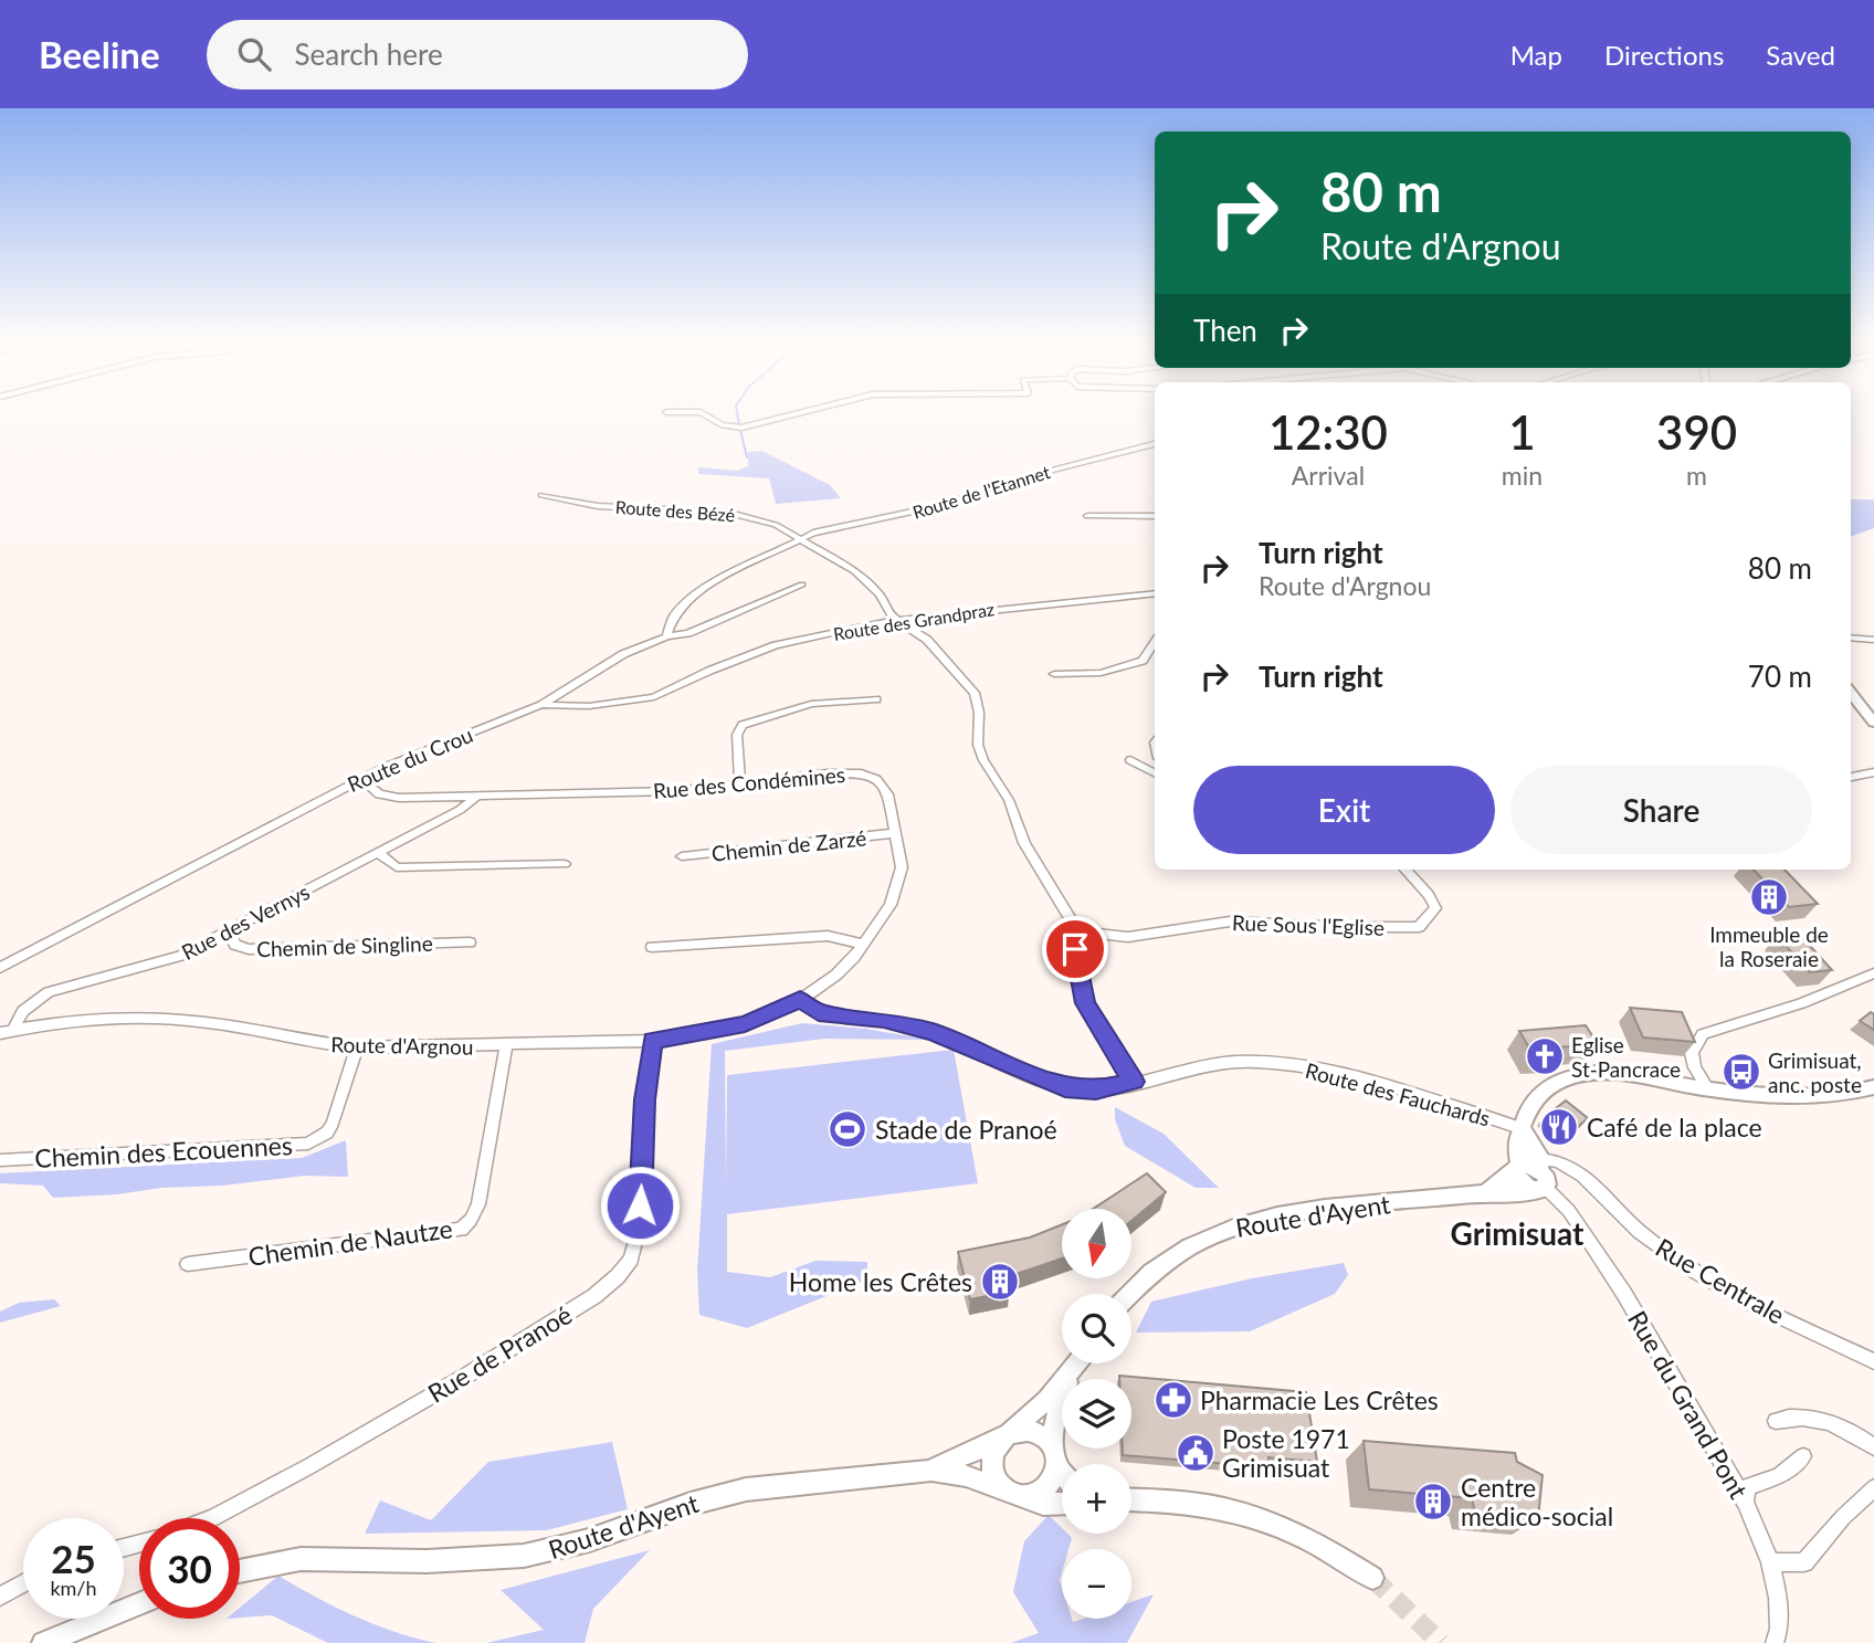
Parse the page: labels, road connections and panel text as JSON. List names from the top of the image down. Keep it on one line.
{"streets":{"street":["Route de l'Etannet","Route des Bézé","Route des Grandpraz","Route du Crou","Rue des Condémines","Chemin de Zarzé","Rue des Vernys","Rue Sous l'Eglise","Chemin de Singline","Route d'Argnou","Route des Fauchards","Chemin des Ecouennes","Route d'Ayent","Chemin de Nautze","Rue Centrale","Rue de Pranoé","Rue du Grand Pont"]},"crossings":[["Route de l'Etannet","Route des Bézé"],["Route des Bézé","Route des Grandpraz"],["Route des Bézé","Rue Sous l'Eglise"],["Route des Bézé","Route des Fauchards"],["Route des Grandpraz","Route du Crou"],["Route du Crou","Rue des Condémines"],["Rue des Condémines","Chemin de Zarzé"],["Rue des Condémines","Rue des Vernys"],["Rue des Condémines","Route d'Argnou"],["Rue des Condémines","Route des Fauchards"],["Rue des Vernys","Chemin de Singline"],["Rue des Vernys","Route d'Argnou"],["Route d'Argnou","Route des Fauchards"],["Route d'Argnou","Chemin des Ecouennes"],["Route d'Argnou","Chemin de Nautze"],["Route d'Argnou","Rue de Pranoé"],["Route d'Ayent","Rue du Grand Pont"]],"districts":["Grimisuat"],"places":{"building":["Immeuble de la Roseraie","Home les Crêtes","Centre médico-social"],"church":["Eglise St-Pancrace"],"bus stop":["Grimisuat, anc. poste"],"restaurant":["Café de la place"],"sports":["Stade de Pranoé"],"pharmacy":["Pharmacie Les Crêtes"],"public building":["Poste 1971 Grimisuat"]},"north":"bottom","page":{"header":"Beeline","search":"Search here","nav":["Map","Directions","Saved"],"turn":["80 m","Route d'Argnou"],"then":"Then","eta":["12:30","Arrival","1","min","390","m"],"list":[{"name":"Turn right","note":"Route d'Argnou","value":"80 m"},{"name":"Turn right","value":"70 m"}],"buttons":["Exit","Share"],"map_buttons":["+","−"],"speed":"25 km/h","limit":"30"}}
